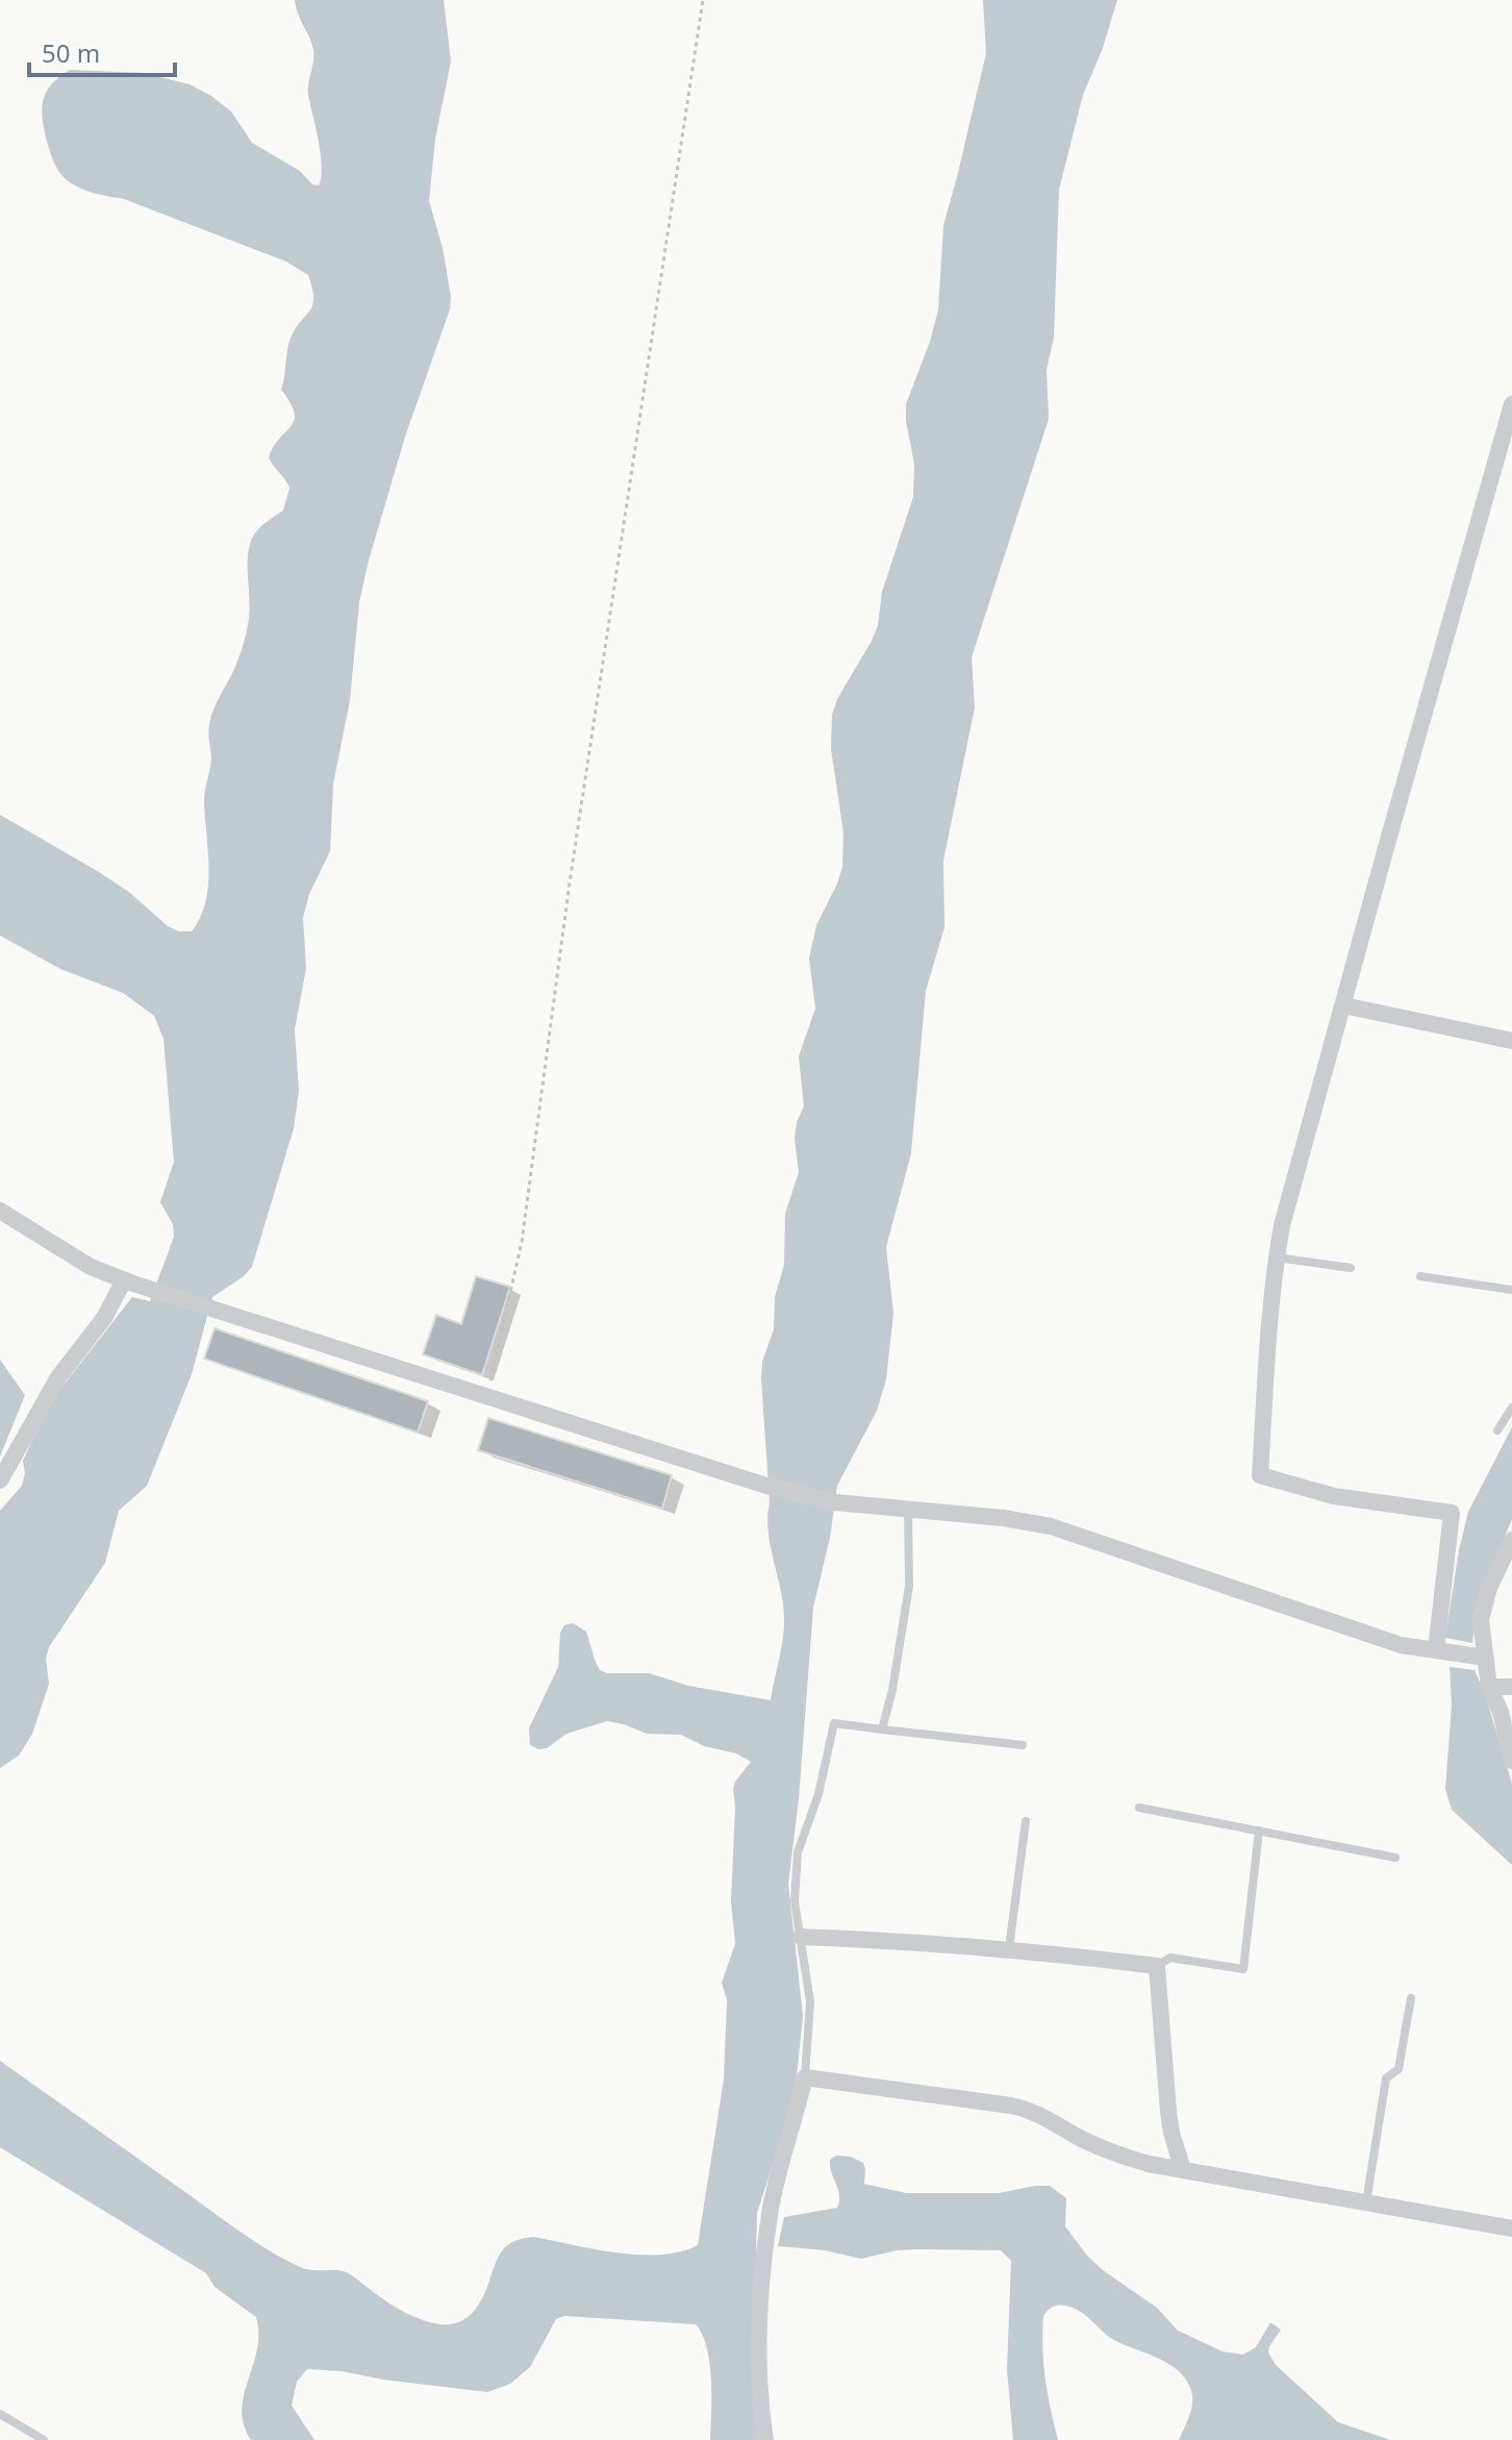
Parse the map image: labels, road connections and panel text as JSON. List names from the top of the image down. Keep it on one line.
{"scale_bar":"50 m"}
